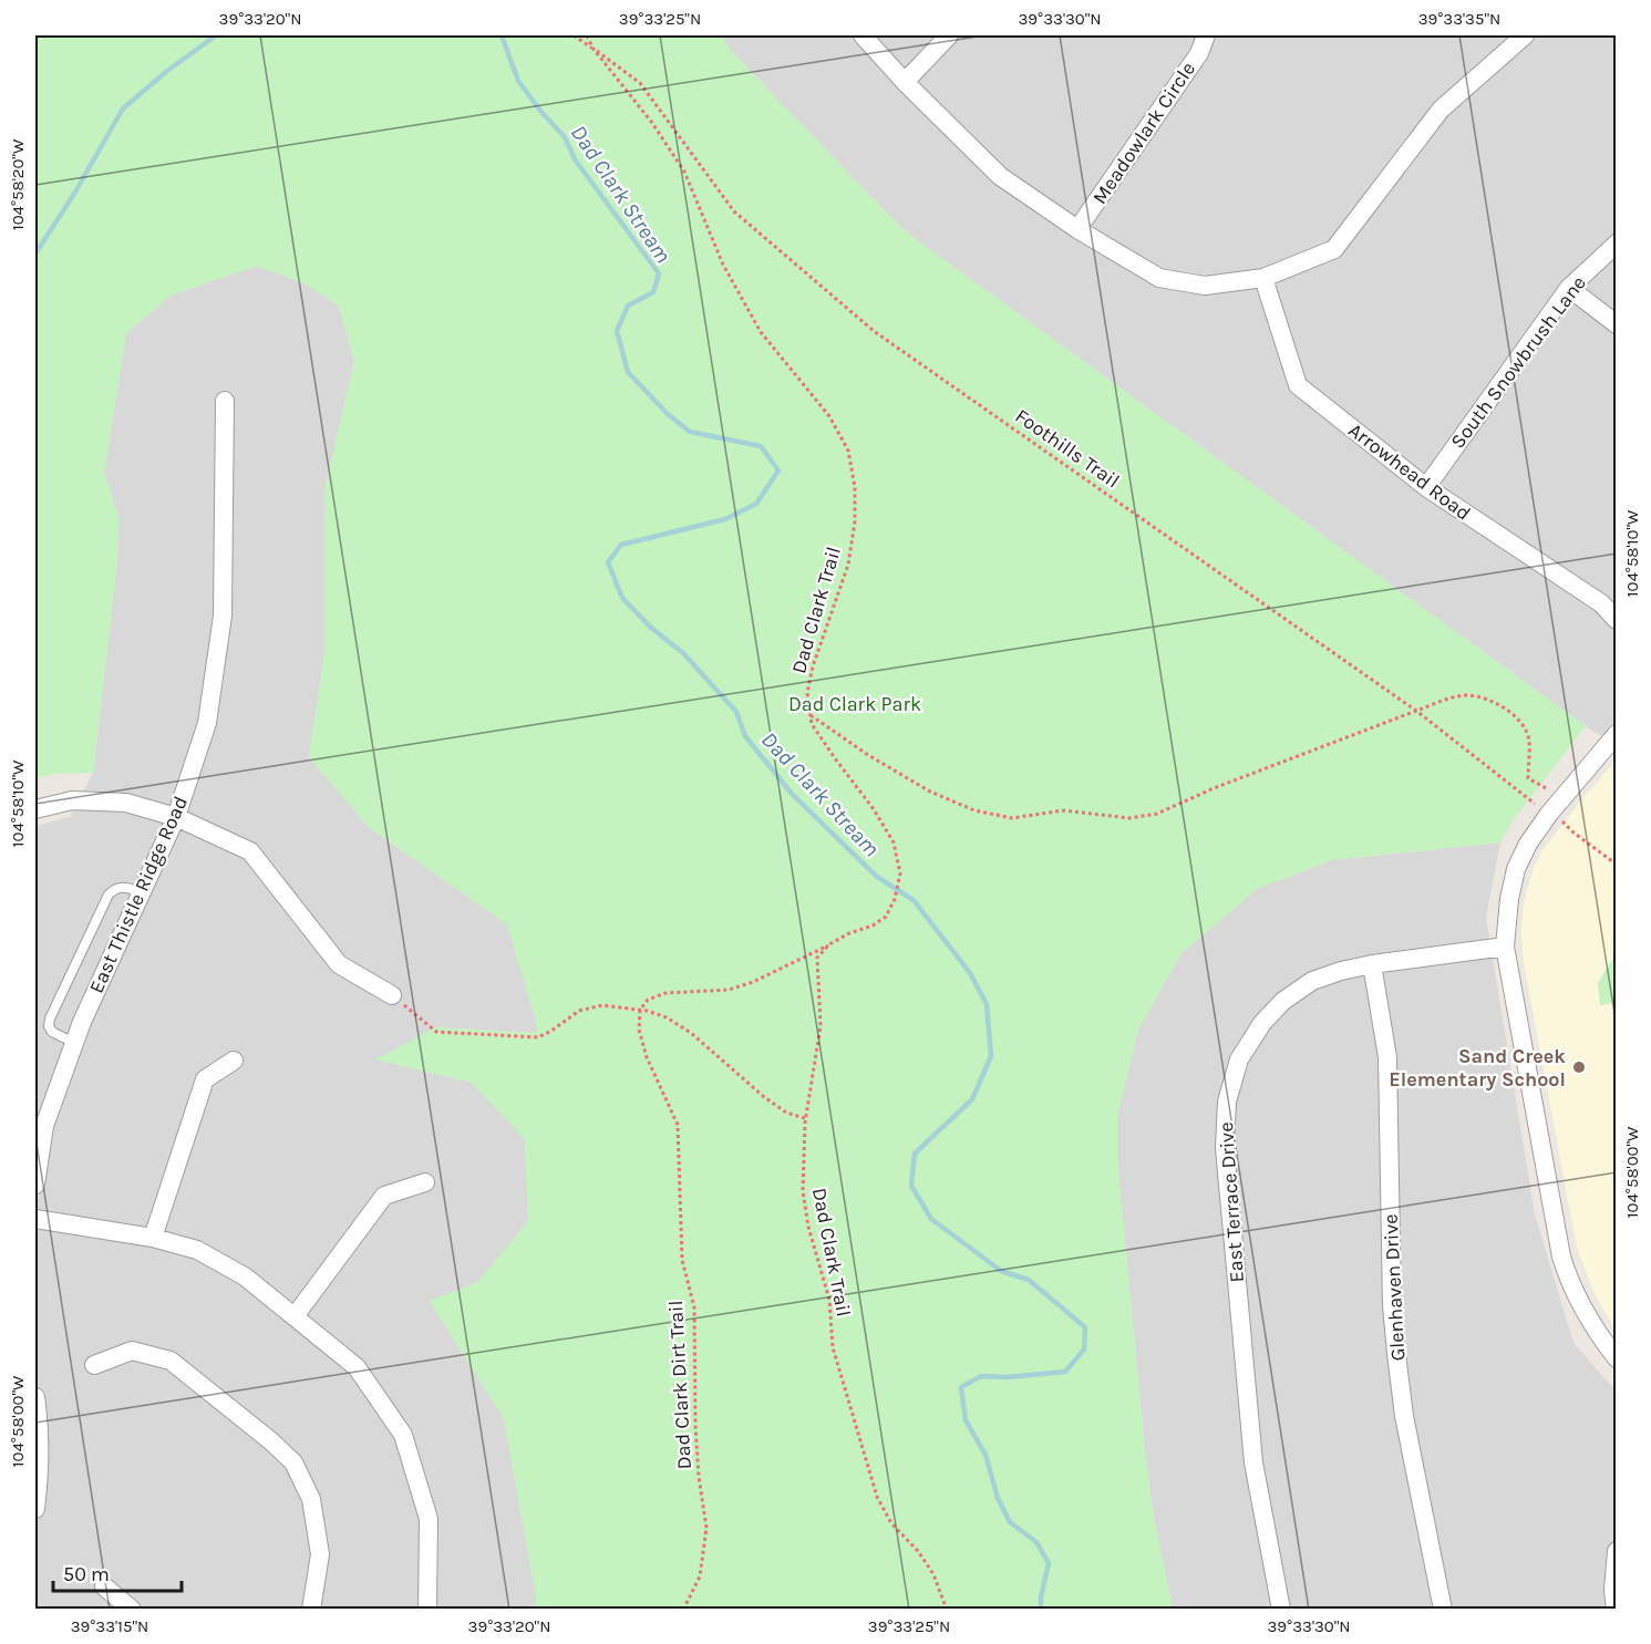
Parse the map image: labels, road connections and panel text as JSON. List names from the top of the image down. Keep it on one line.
{"streets":{"street":["Meadowlark Circle","South Snowbrush Lane","Arrowhead Road","East Thistle Ridge Road","East Terrace Drive","Glenhaven Drive"],"path":["Foothills Trail","Dad Clark Trail","Dad Clark Dirt Trail"]},"crossings":[["South Snowbrush Lane","Arrowhead Road"],["Foothills Trail","Dad Clark Trail"],["East Terrace Drive","Glenhaven Drive"]],"water":["Dad Clark Stream"],"parks":["Dad Clark Park"],"places":["Sand Creek Elementary School"],"scale_bar":"50 m","coordinates":["39°33'20\"N","39°33'25\"N","39°33'30\"N","39°33'35\"N","104°58'20\"W","104°58'10\"W","104°58'00\"W","39°33'15\"N"]}
